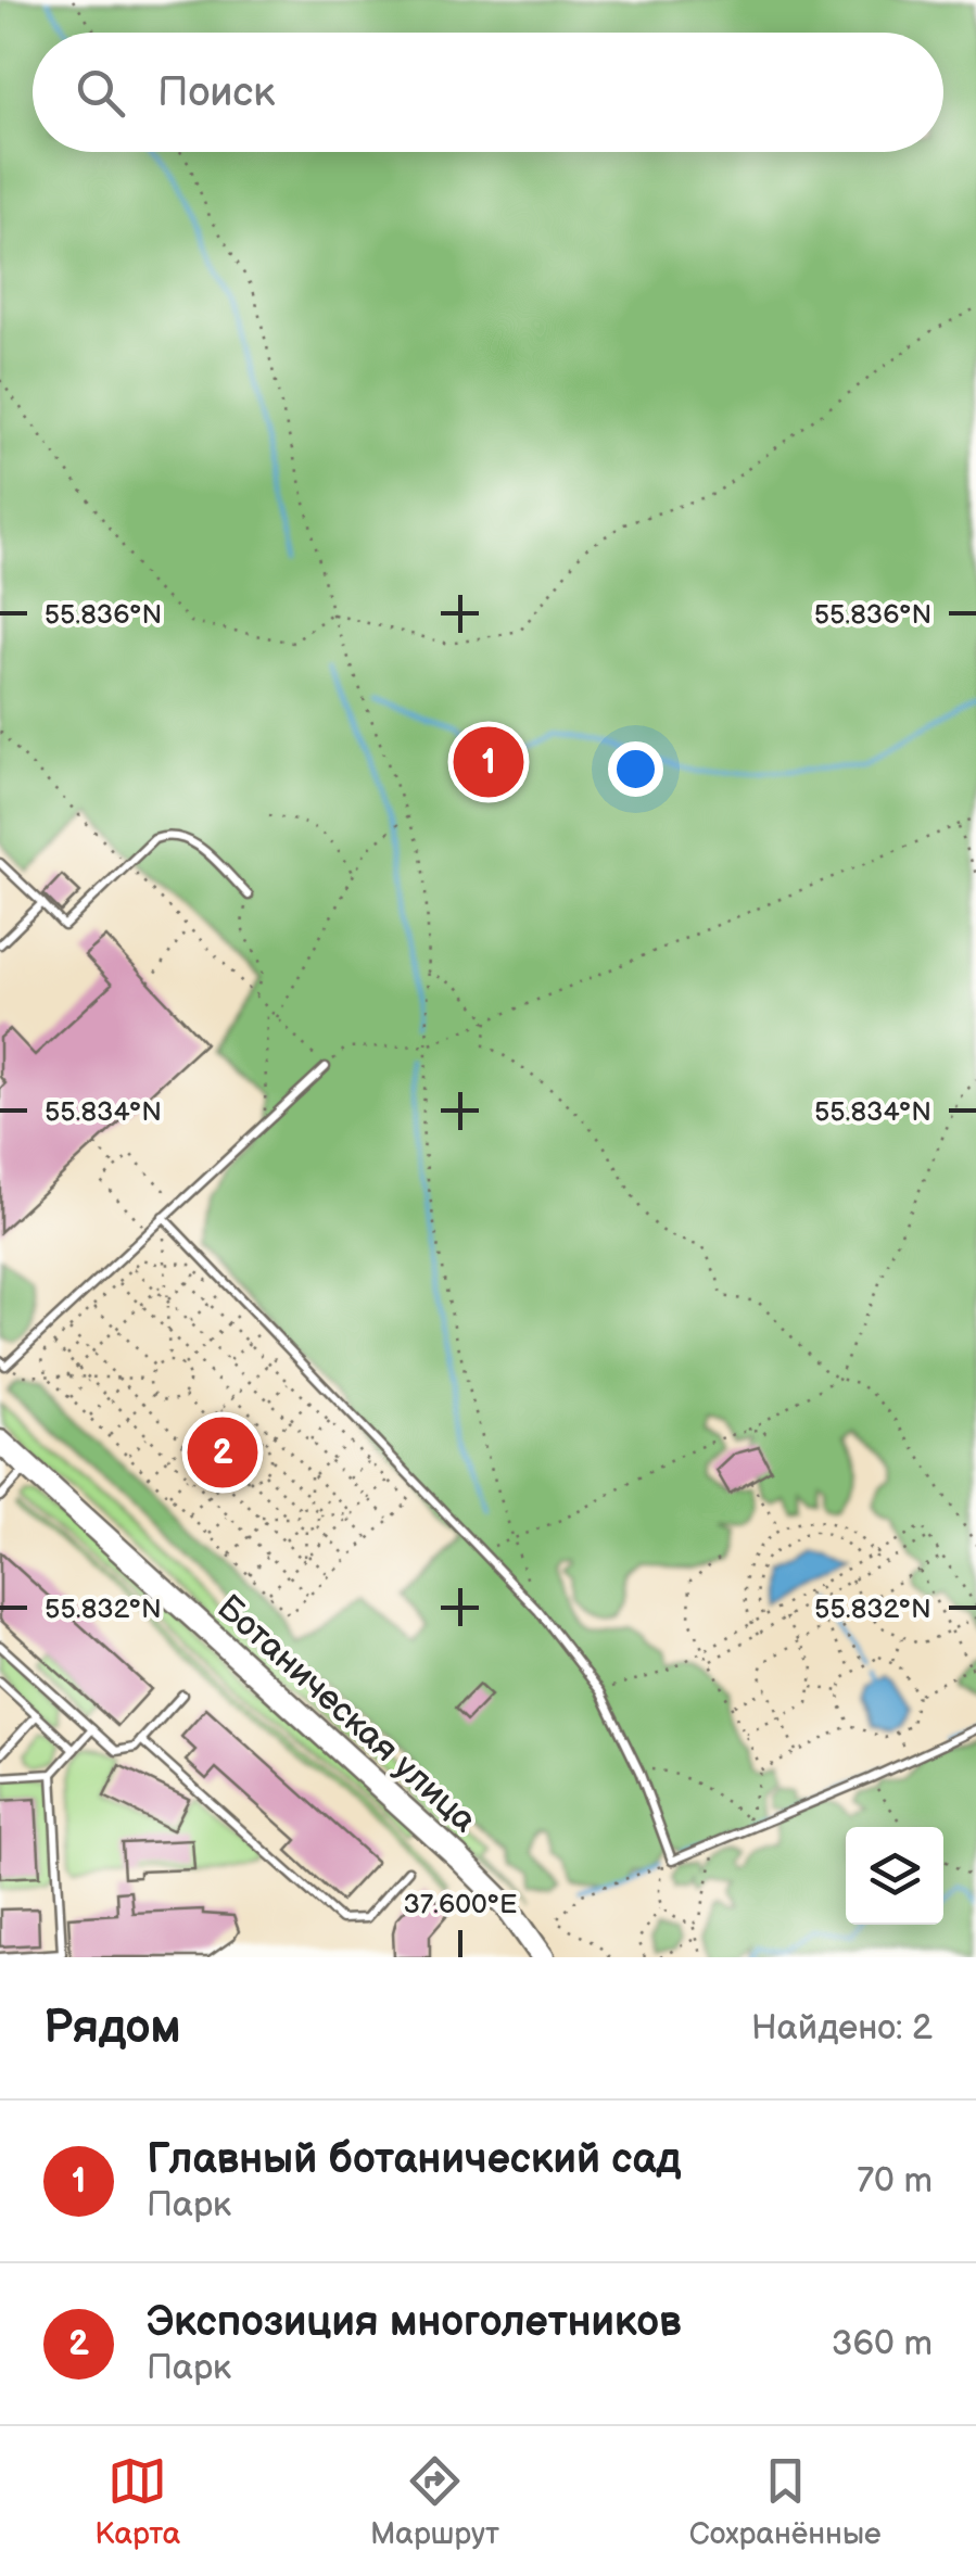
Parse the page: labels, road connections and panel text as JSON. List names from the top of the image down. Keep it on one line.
{"streets":{"main road":["Ботаническая улица"]},"page":{"search":"Поиск","pins":["1","2"],"heading":["Рядом","Найдено: 2"],"list":[{"mark":"1","name":"Главный ботанический сад","note":"Парк","value":"70 m"},{"mark":"2","name":"Экспозиция многолетников","note":"Парк","value":"360 m"}],"nav":["Карта","Маршрут","Сохранённые"]},"coordinates":["55.836°N","55.834°N","55.832°N","37.600°E"]}
